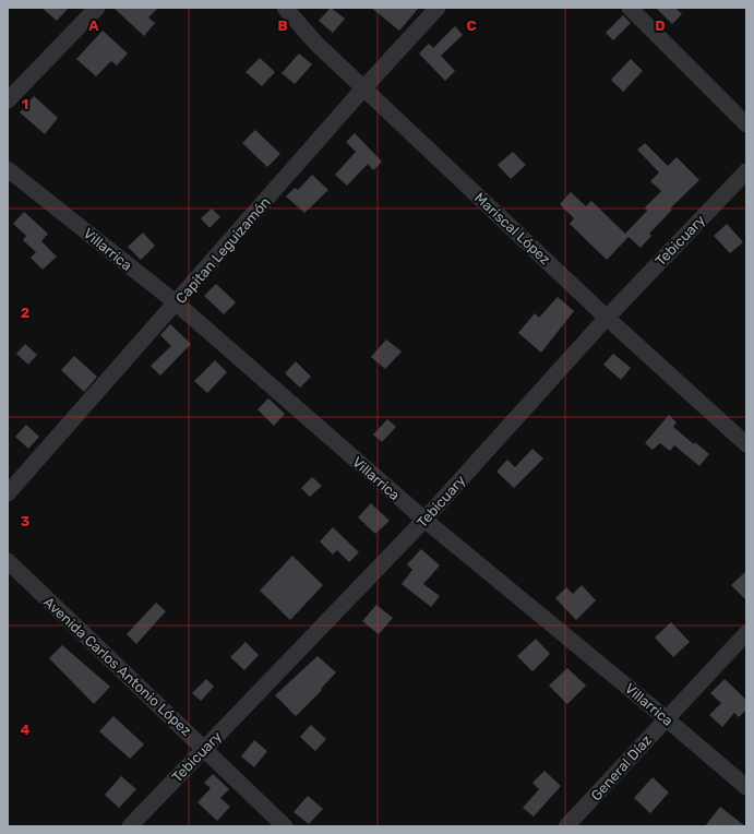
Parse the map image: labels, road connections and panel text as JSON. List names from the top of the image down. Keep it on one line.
{"streets":{"street":["Mariscal López","Tebicuary","Villarrica","Capitan Leguizamón","Avenida Carlos Antonio López","General Díaz"]},"crossings":[["Mariscal López","Tebicuary"],["Mariscal López","Capitan Leguizamón"],["Tebicuary","Villarrica"],["Tebicuary","Avenida Carlos Antonio López"],["Villarrica","Capitan Leguizamón"],["Villarrica","General Díaz"]],"grid":{"columns":["A","B","C","D"],"rows":["1","2","3","4"]}}
